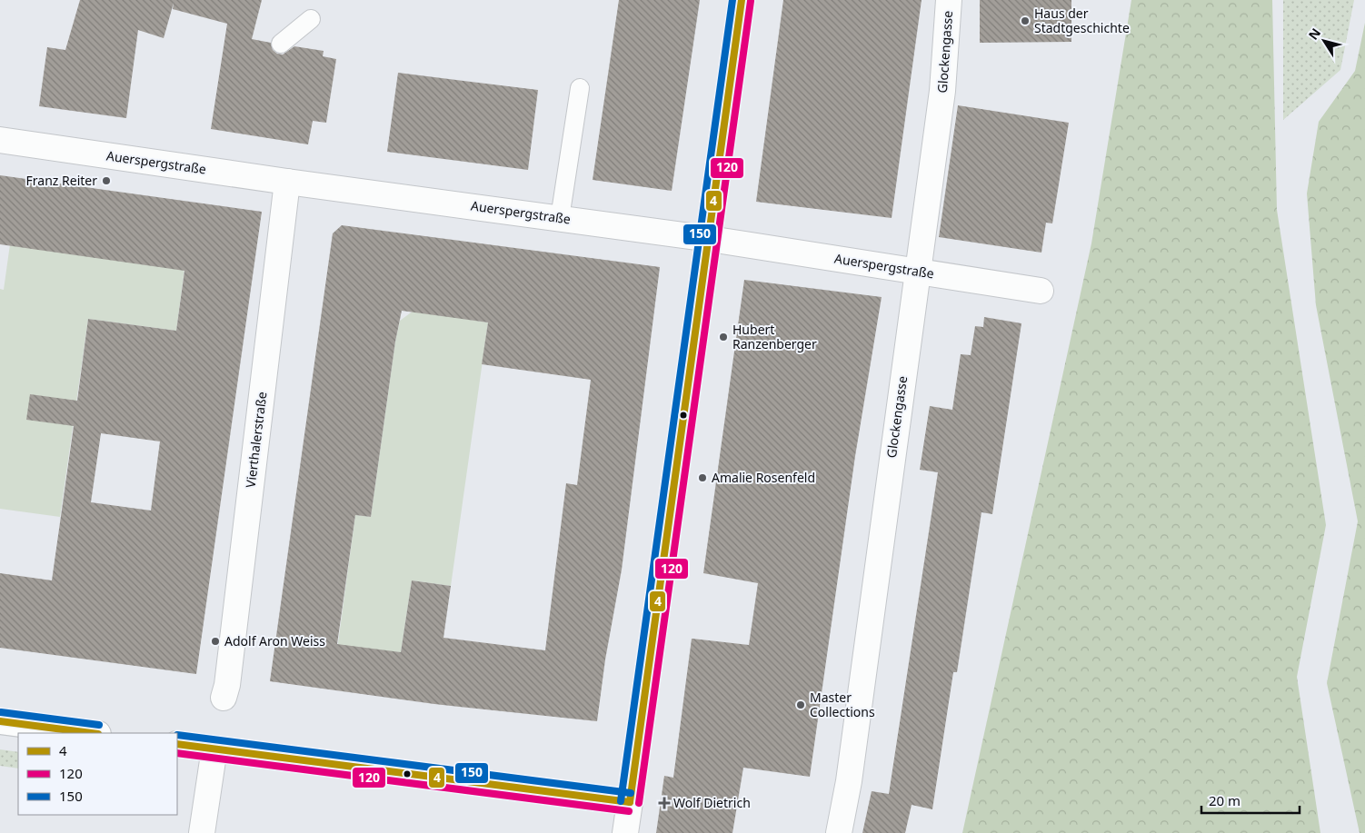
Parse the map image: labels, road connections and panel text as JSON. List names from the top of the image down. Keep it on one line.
{"streets":{"street":["Glockengasse","Auerspergstraße","Vierthalerstraße"]},"crossings":[["Glockengasse","Auerspergstraße"],["Auerspergstraße","Vierthalerstraße"]],"places":{"other":["Haus der Stadtgeschichte","Franz Reiter","Hubert Ranzenberger","Amalie Rosenfeld","Adolf Aron Weiss","Master Collections"],"health":["Wolf Dietrich"]},"lines":["transit line 4","transit line 150","transit line 120"],"legend":["4","120","150"],"scale_bar":"20 m","north":"top left"}
